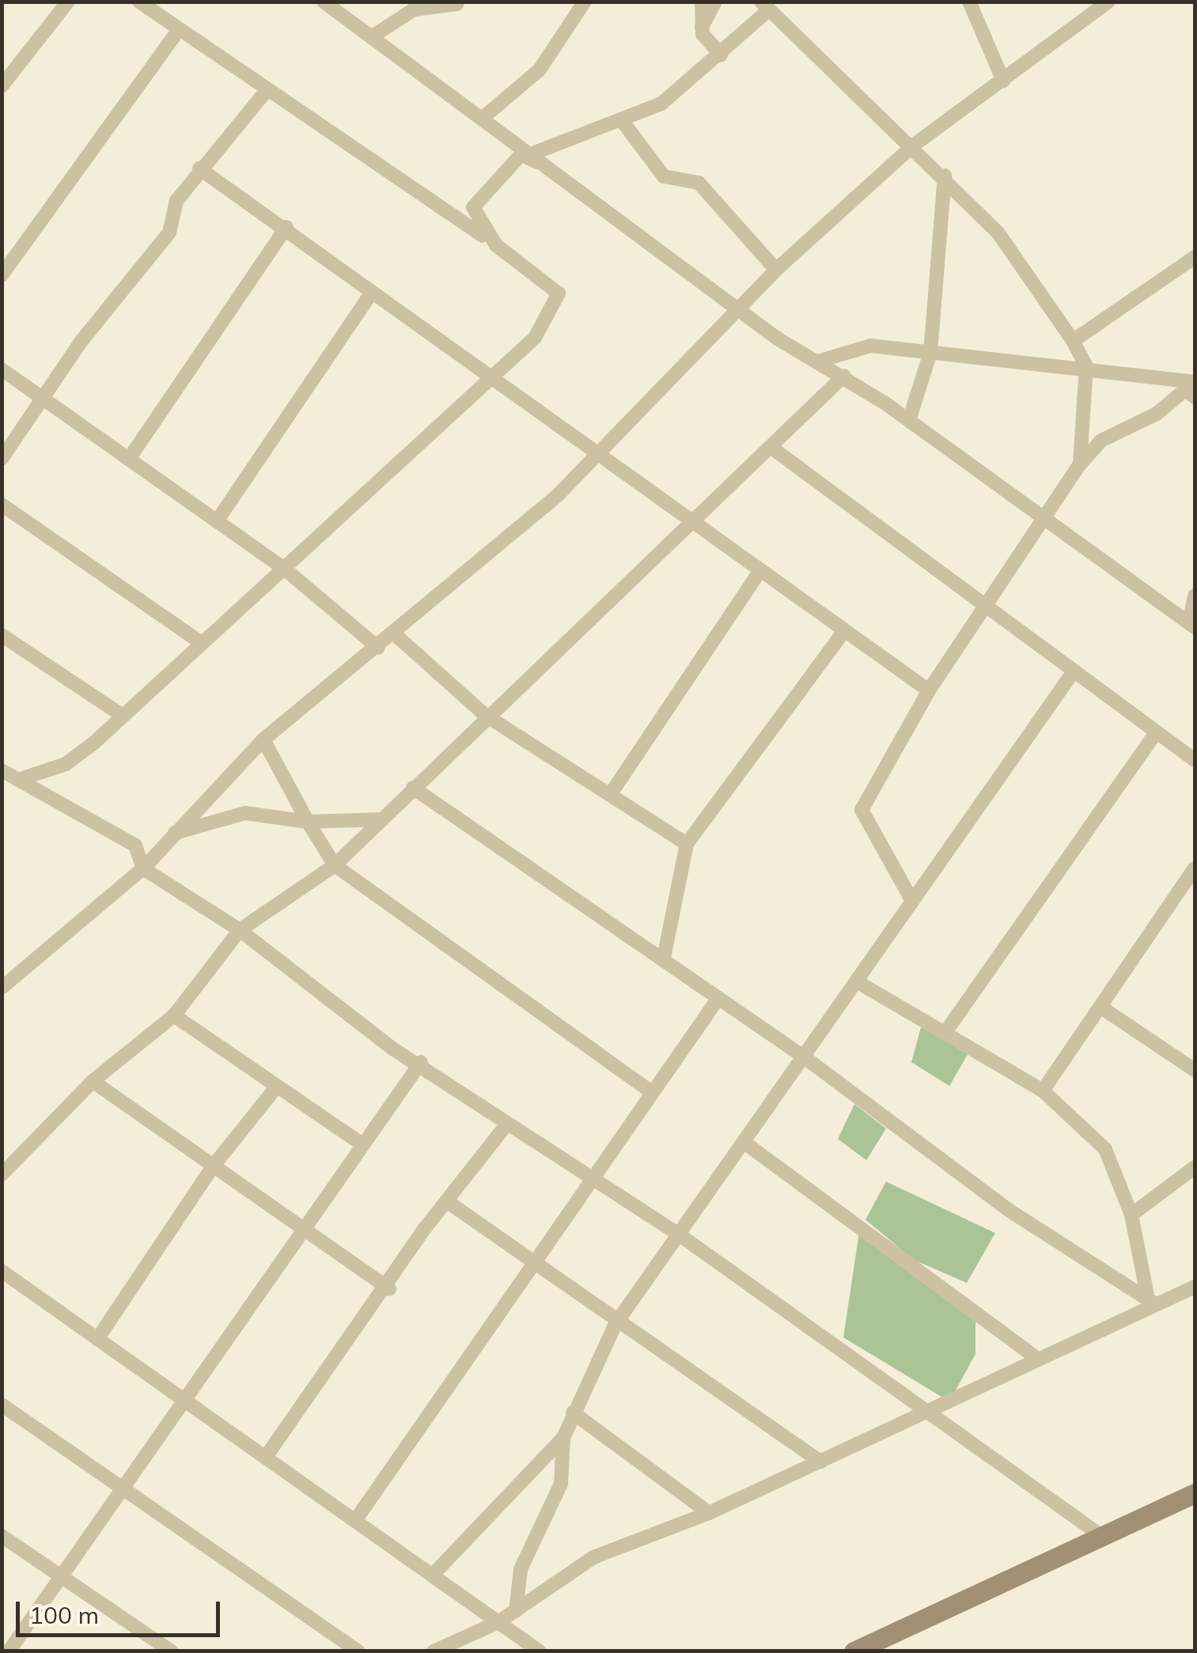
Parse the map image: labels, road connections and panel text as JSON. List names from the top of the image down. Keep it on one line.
{"scale_bar":"100 m"}
